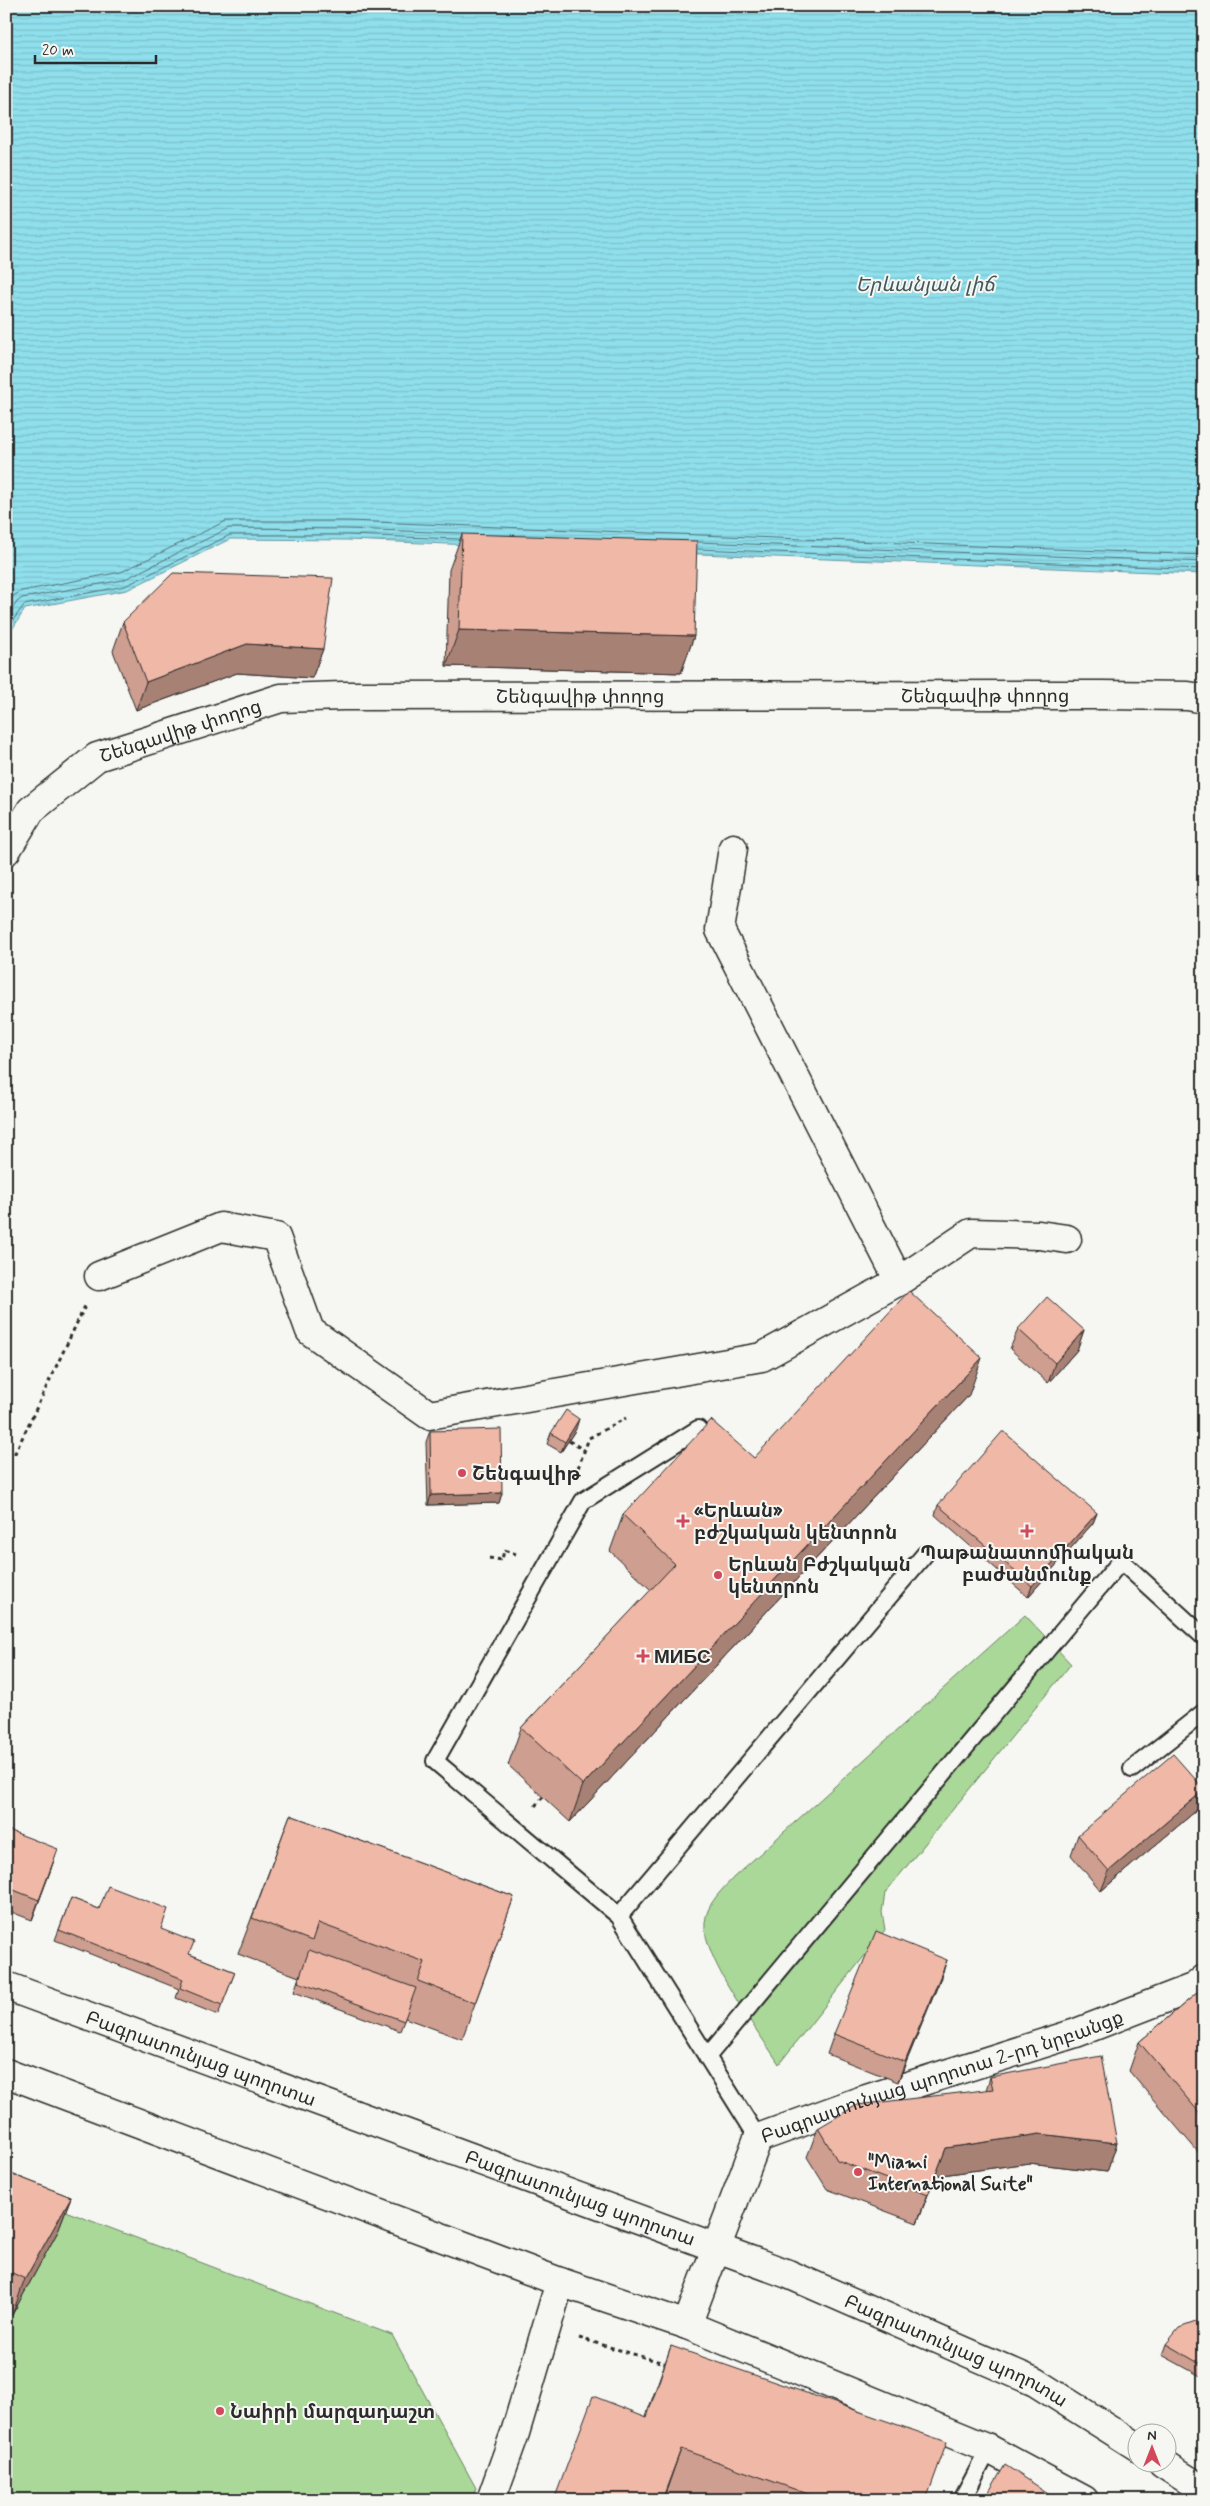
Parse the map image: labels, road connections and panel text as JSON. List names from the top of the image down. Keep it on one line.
{"streets":{"street":["Շենգավիթ փողոց","Բագրատունյաց պողոտա","Բագրատունյաց պողոտա 2-րդ նրբանցք"]},"crossings":[["Բագրատունյաց պողոտա","Բագրատունյաց պողոտա 2-րդ նրբանցք"]],"water":["Երևանյան լիճ"],"places":{"other":["Շենգավիթ","Երևան Բժշկական կենտրոն","\"Miami International Suite\"","Նաիրի մարզադաշտ"],"health":["«Երևան» բժշկական կենտրոն","Պաթանատոմիական բաժանմունք","МИБС"]},"scale_bar":"20 m","north":"top"}
